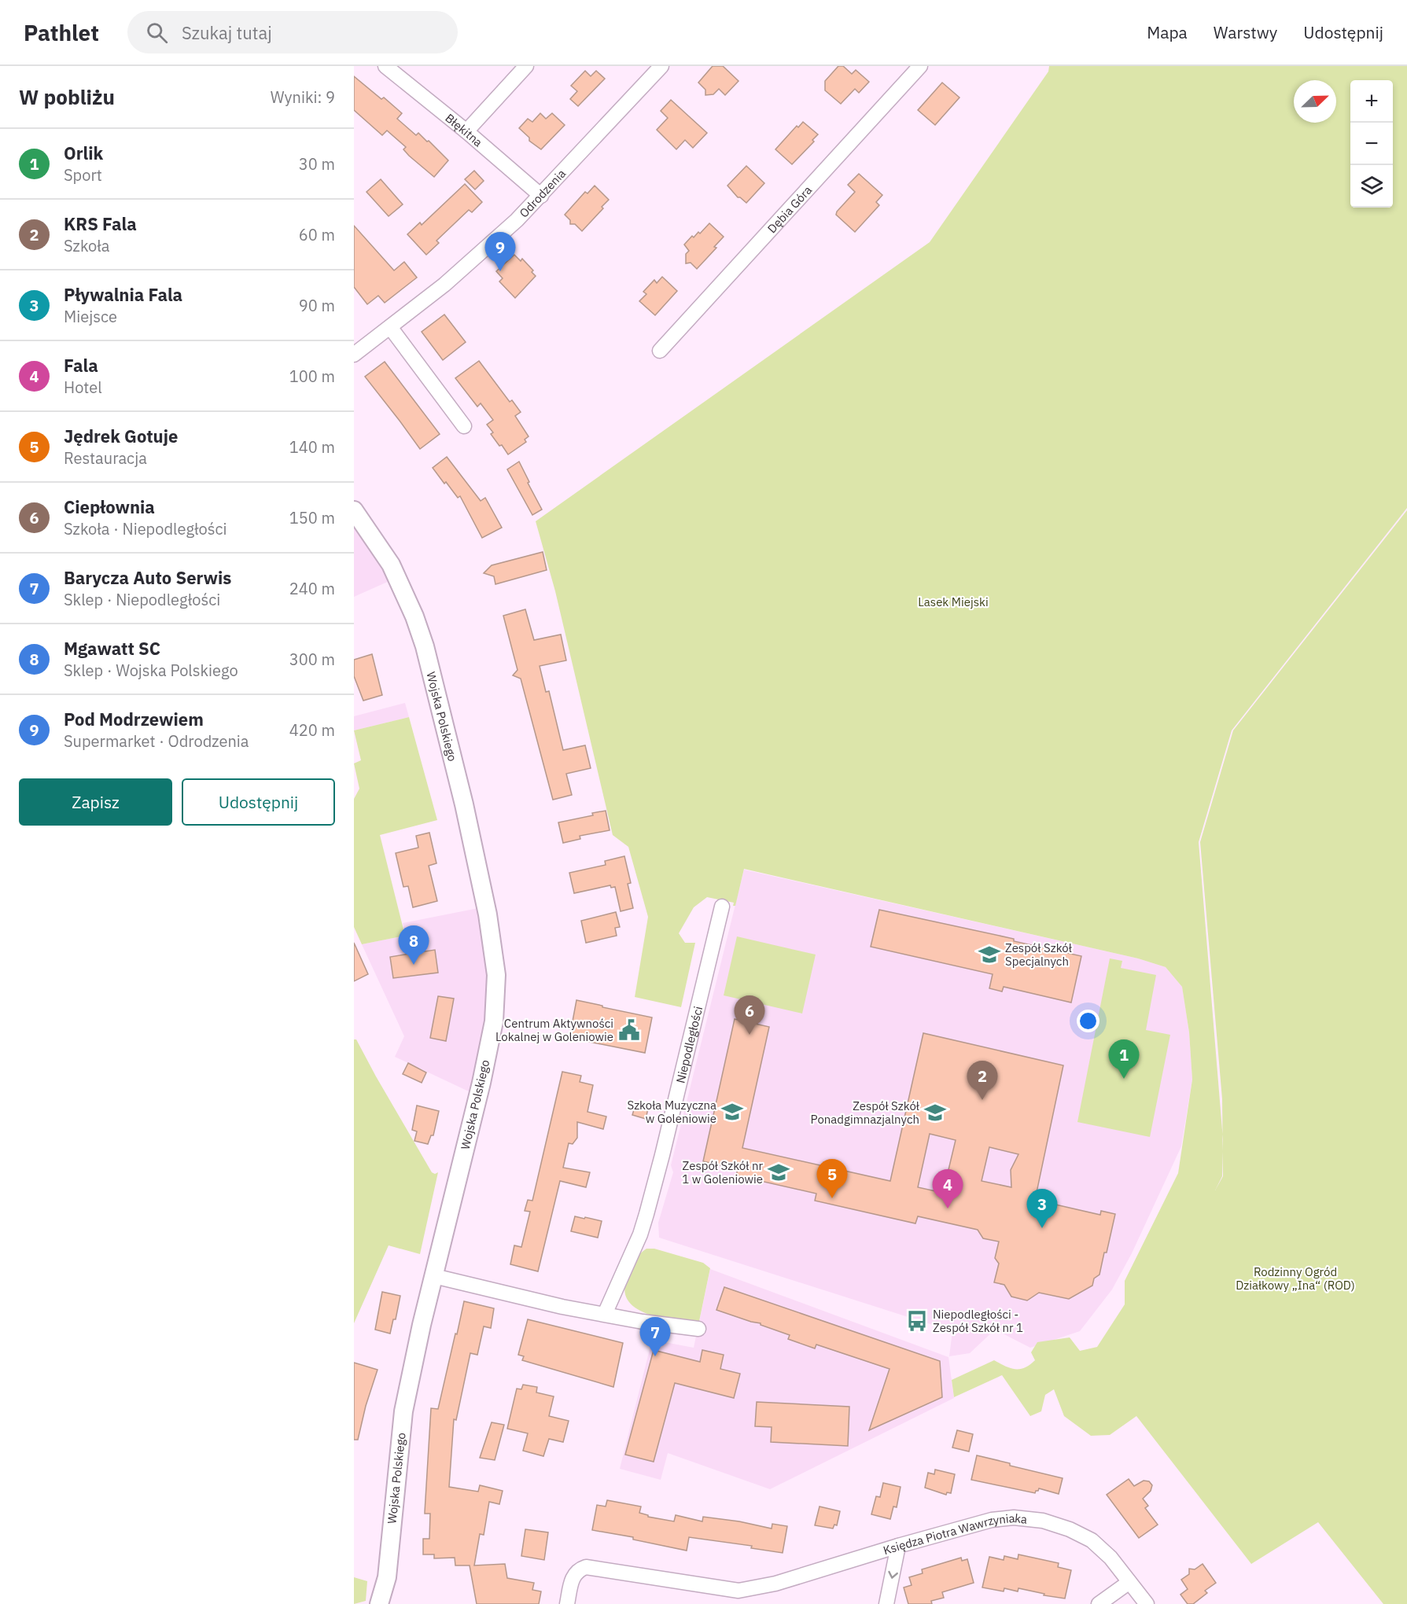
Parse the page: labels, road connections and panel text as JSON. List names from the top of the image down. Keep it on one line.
{"streets":{"street":["Błękitna","Odrodzenia","Dębia Góra","Wojska Polskiego","Niepodległości","Księdza Piotra Wawrzyniaka"]},"crossings":[["Błękitna","Odrodzenia"]],"parks":["Lasek Miejski","Rodzinny Ogród Działkowy „Ina“ (ROD)"],"places":{"school or university":["Zespół Szkół Specjalnych","Szkoła Muzyczna w Goleniowie","Zespół Szkół Ponadgimnazjalnych","Zespół Szkół nr 1 w Goleniowie"],"public building":["Centrum Aktywności Lokalnej w Goleniowie"],"bus stop":["Niepodległości - Zespół Szkół nr 1"]},"north":"top right","page":{"header":"Pathlet","search":"Szukaj tutaj","nav":["Mapa","Warstwy","Udostępnij"],"heading":["W pobliżu","Wyniki: 9"],"map_buttons":["+","−"],"list":[{"mark":"1","name":"Orlik","note":"Sport","value":"30 m"},{"mark":"2","name":"KRS Fala","note":"Szkoła","value":"60 m"},{"mark":"3","name":"Pływalnia Fala","note":"Miejsce","value":"90 m"},{"mark":"4","name":"Fala","note":"Hotel","value":"100 m"},{"mark":"5","name":"Jędrek Gotuje","note":"Restauracja","value":"140 m"},{"mark":"6","name":"Ciepłownia","note":"Szkoła · Niepodległości","value":"150 m"},{"mark":"7","name":"Barycza Auto Serwis","note":"Sklep · Niepodległości","value":"240 m"},{"mark":"8","name":"Mgawatt SC","note":"Sklep · Wojska Polskiego","value":"300 m"},{"mark":"9","name":"Pod Modrzewiem","note":"Supermarket · Odrodzenia","value":"420 m"}],"pins":["9","8","6","1","2","5","4","3","7"],"buttons":["Zapisz","Udostępnij"]}}
